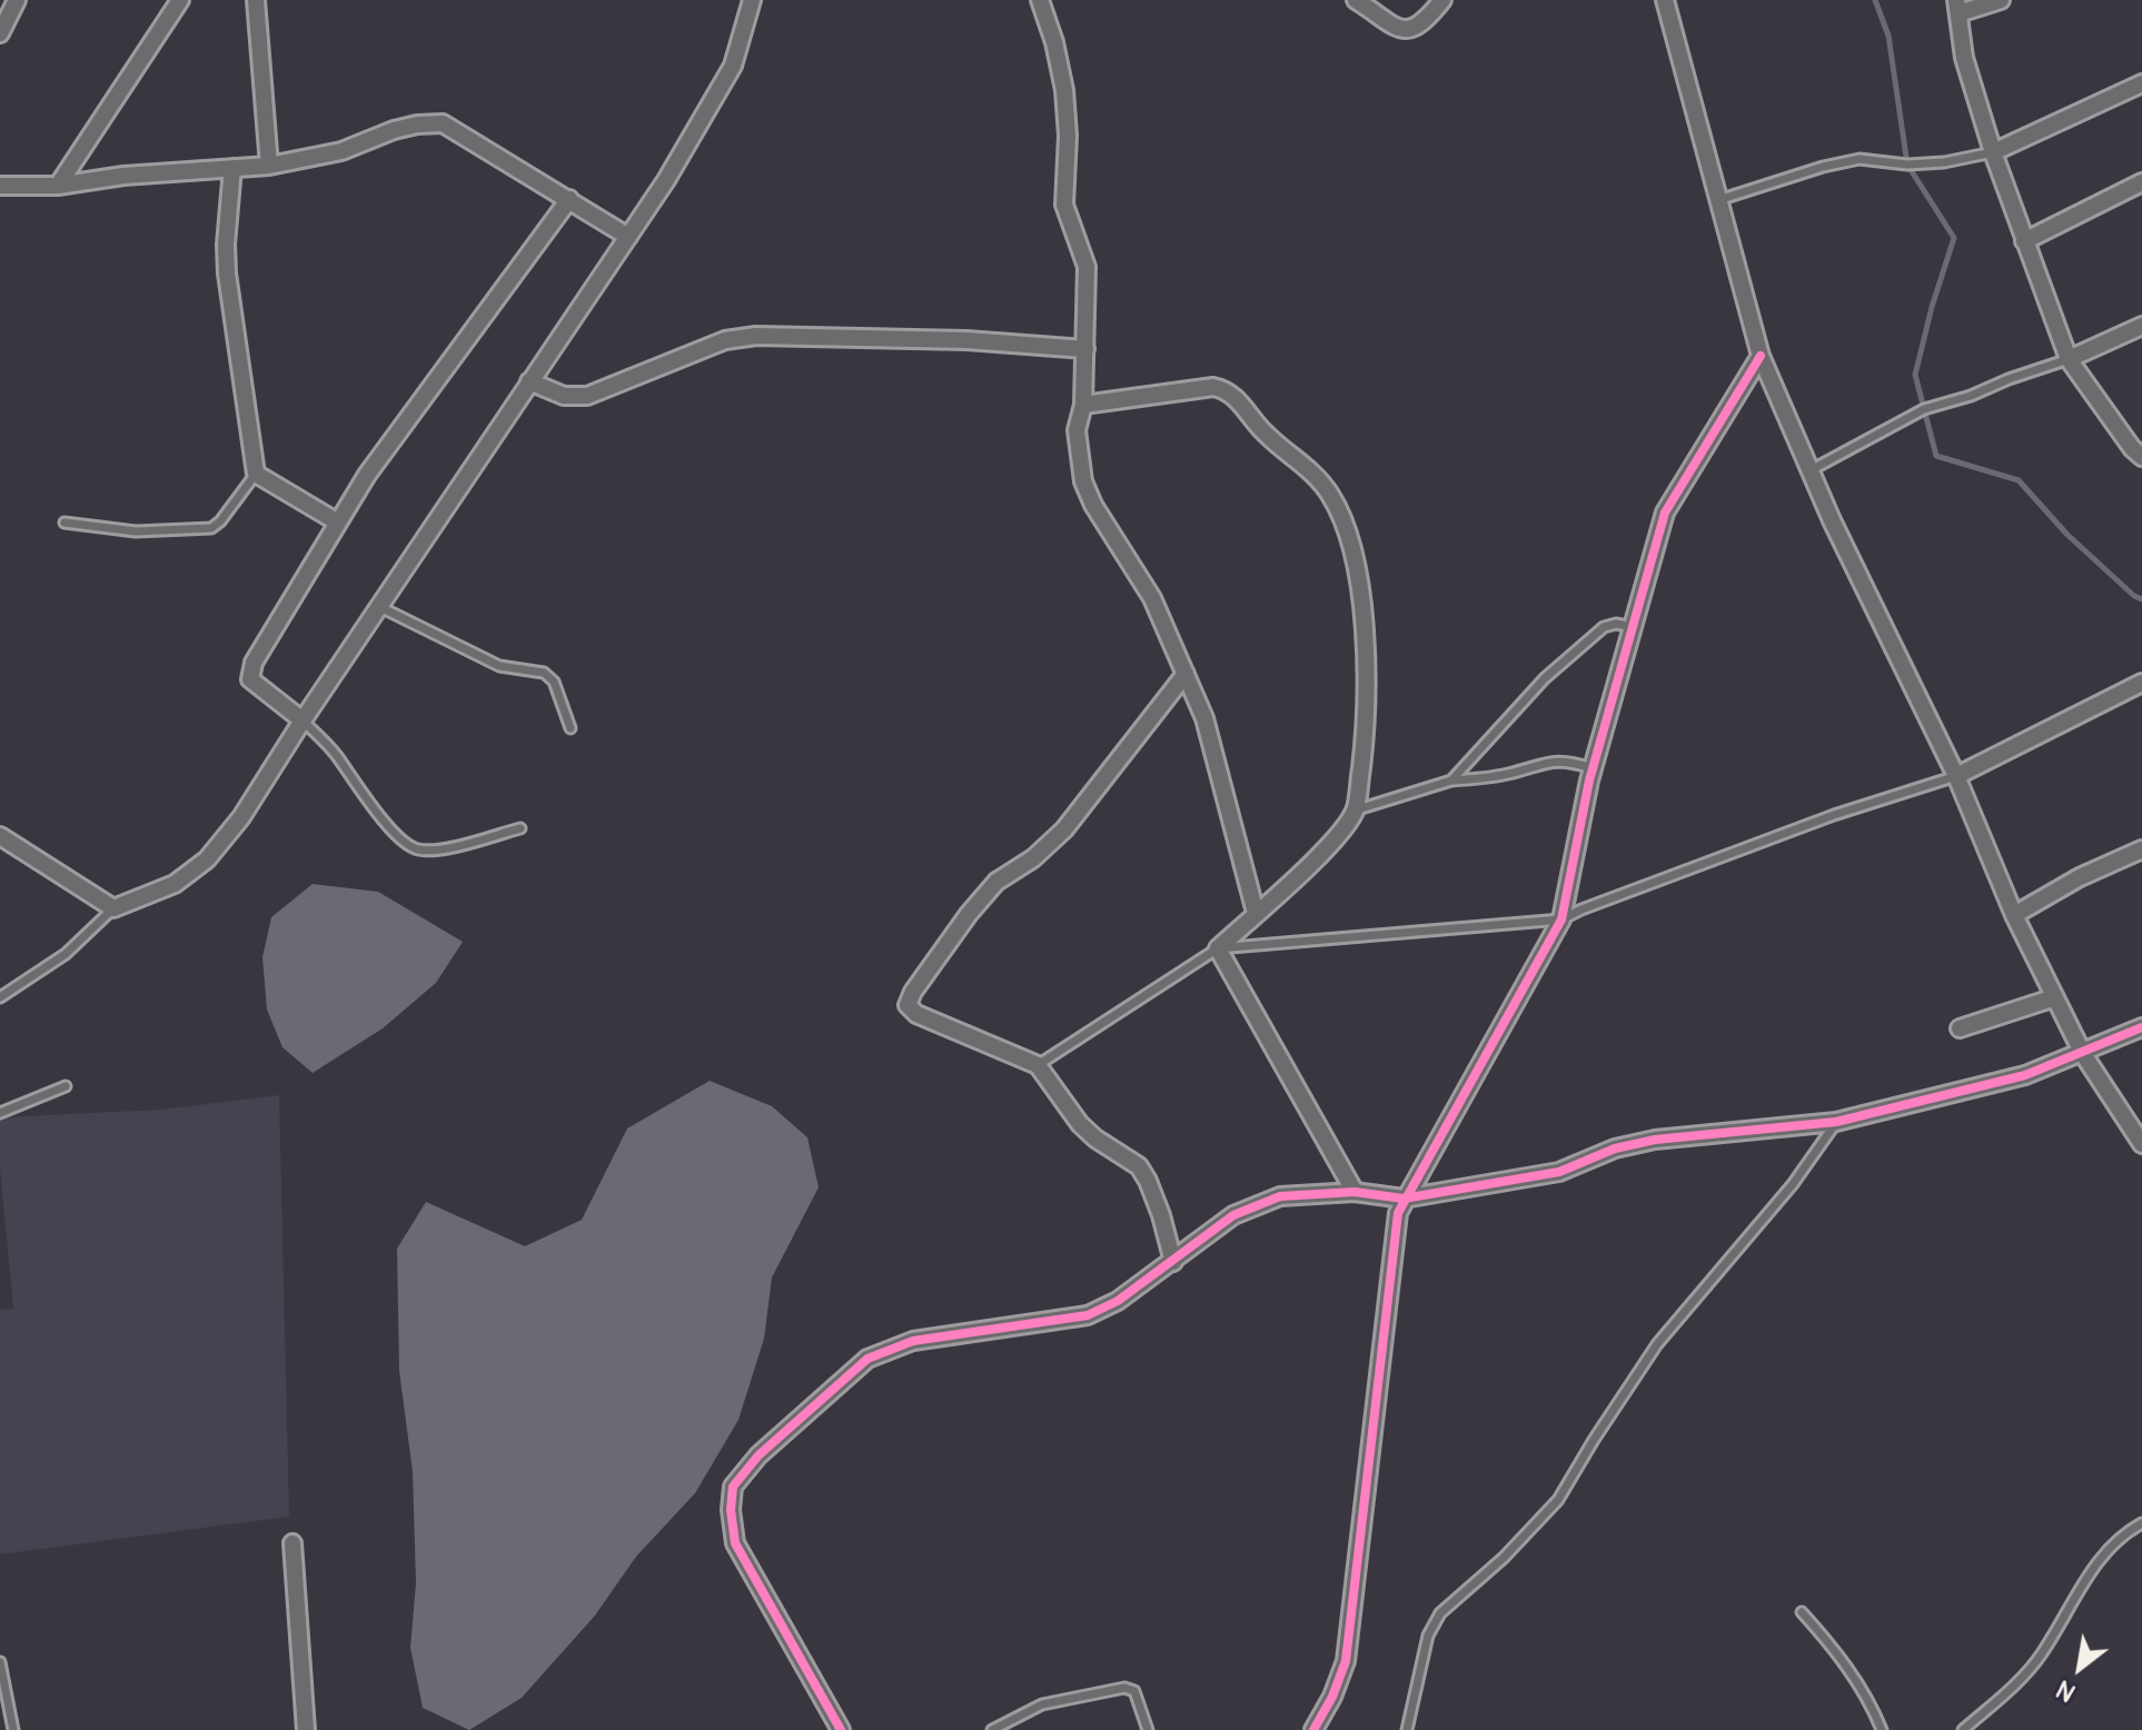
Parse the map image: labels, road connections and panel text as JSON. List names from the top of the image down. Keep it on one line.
{"north":"bottom left"}
